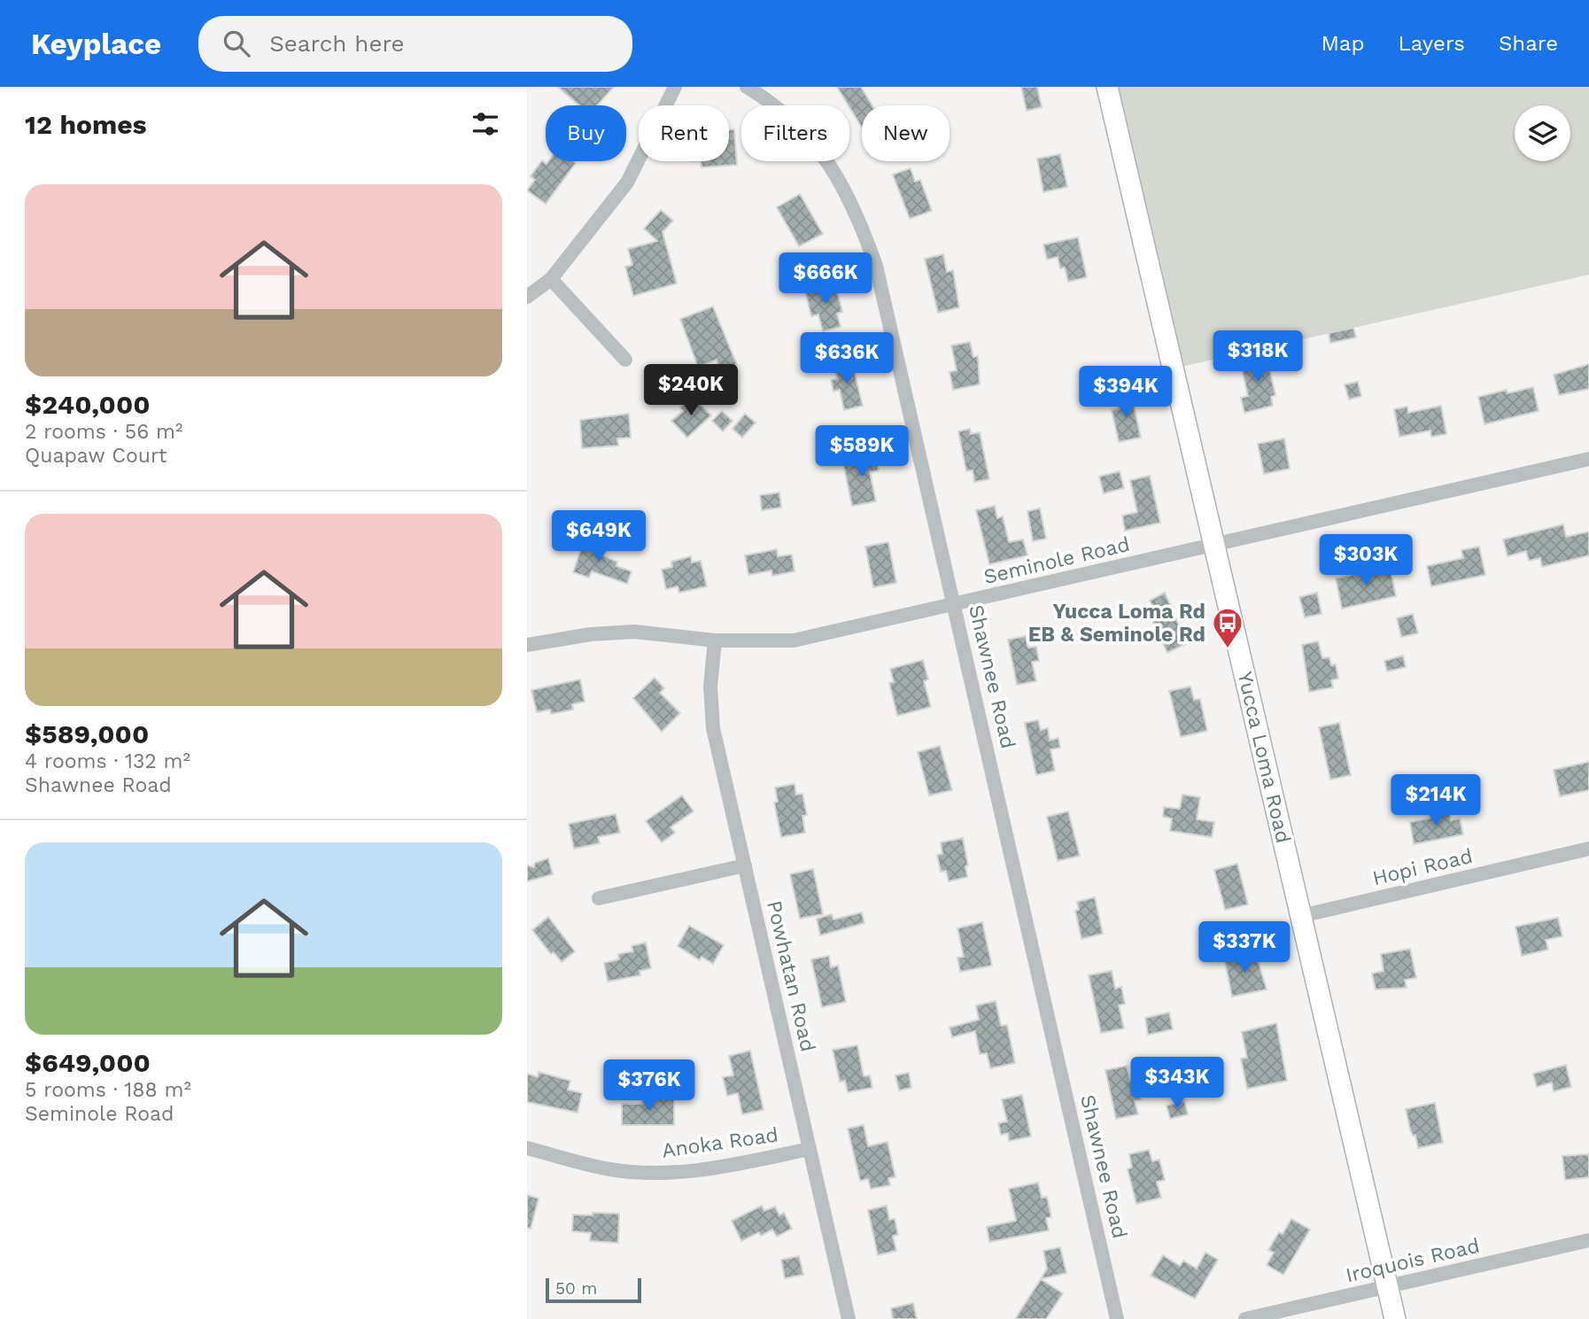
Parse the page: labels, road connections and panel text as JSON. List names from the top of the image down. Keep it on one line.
{"streets":{"main road":["Yucca Loma Road"],"street":["Seminole Road","Shawnee Road","Hopi Road","Powhatan Road","Anoka Road","Iroquois Road"]},"crossings":[["Seminole Road","Shawnee Road"],["Seminole Road","Yucca Loma Road"],["Seminole Road","Powhatan Road"],["Yucca Loma Road","Hopi Road"],["Yucca Loma Road","Iroquois Road"],["Powhatan Road","Anoka Road"]],"places":{"bus stop":["Yucca Loma Rd EB & Seminole Rd"]},"scale_bar":"50 m","page":{"header":"Keyplace","search":"Search here","nav":["Map","Layers","Share"],"heading":"12 homes","chip":["Buy","Rent","Filters","New"],"list":[{"name":"$240,000","note":"2 rooms · 56 m² · Quapaw Court"},{"name":"$589,000","note":"4 rooms · 132 m² · Shawnee Road"},{"name":"$649,000","note":"5 rooms · 188 m² · Seminole Road"}],"price":["$666K","$318K","$636K","$240K","$394K","$589K","$649K","$303K","$214K","$337K","$343K","$376K"],"scale":"50 m"}}
